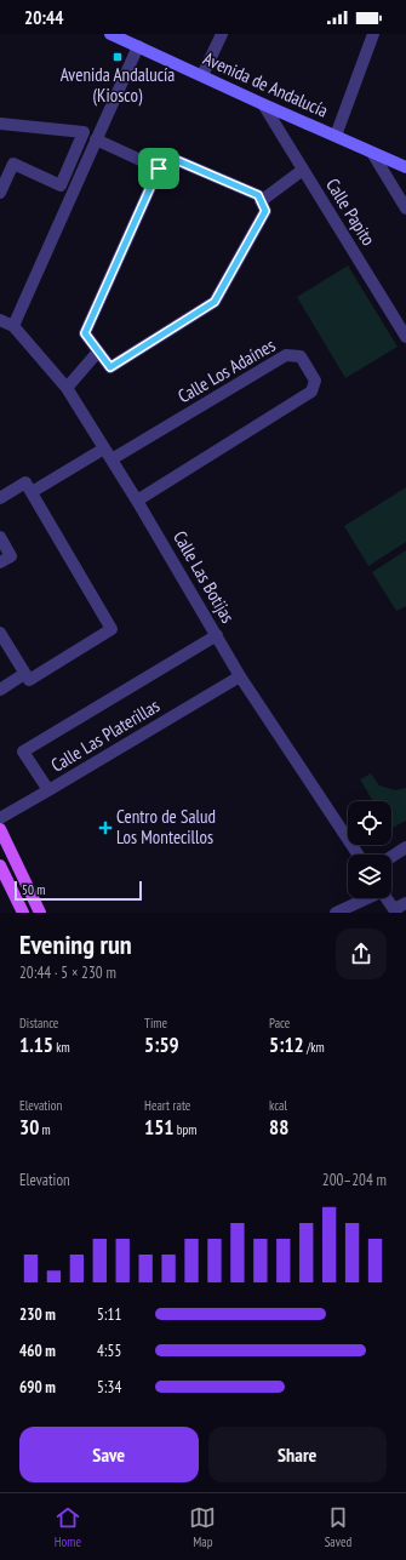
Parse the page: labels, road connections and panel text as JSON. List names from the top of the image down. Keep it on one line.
{"streets":{"main road":["Avenida de Andalucía"],"street":["Calle Papito","Calle Los Adaínes","Calle Las Botijas","Calle Las Platerillas"]},"crossings":[["Avenida de Andalucía","Calle Papito"],["Calle Los Adaínes","Calle Las Botijas"],["Calle Las Botijas","Calle Las Platerillas"]],"places":{"transit":["Avenida Andalucía (Kiosco)"],"health":["Centro de Salud Los Montecillos"]},"scale_bar":"50 m","page":{"status":"20:44","scale":"50 m","heading":["Evening run","20:44 · 5 × 230 m"],"stats":[["Distance","1.15 km"],["Time","5:59"],["Pace","5:12 /km"],["Elevation","30 m"],["Heart rate","151 bpm"],["kcal","88"]],"chart":["Elevation","200–204 m"],"list":[{"name":"230 m","note":"5:11"},{"name":"460 m","note":"4:55"},{"name":"690 m","note":"5:34"}],"buttons":["Save","Share"],"tabs":["Home","Map","Saved"]}}
